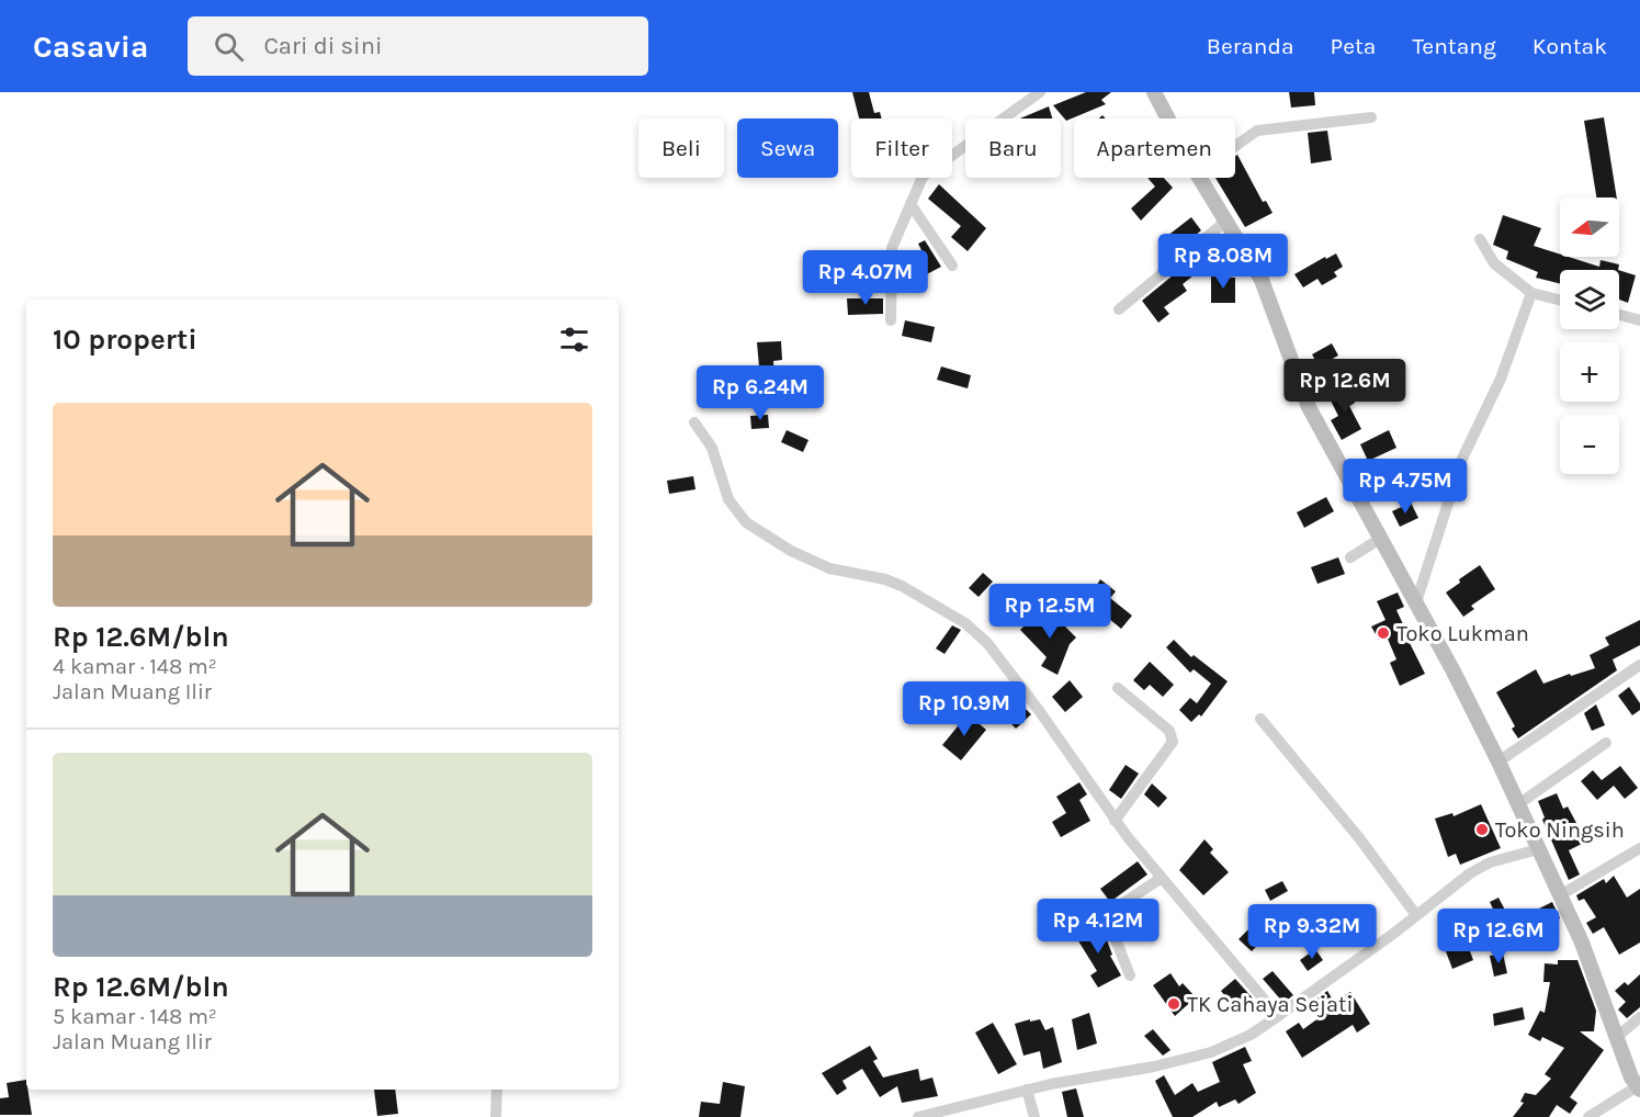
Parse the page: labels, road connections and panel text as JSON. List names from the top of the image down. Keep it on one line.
{"places":["Toko Lukman","Toko Ningsih","TK Cahaya Sejati"],"north":"left","page":{"header":"Casavia","search":"Cari di sini","nav":["Beranda","Peta","Tentang","Kontak"],"chip":["Beli","Sewa","Filter","Baru","Apartemen"],"map_buttons":["+","−"],"price":["Rp 8.08M","Rp 4.07M","Rp 12.6M","Rp 6.24M","Rp 4.75M","Rp 12.5M","Rp 10.9M","Rp 4.12M","Rp 9.32M","Rp 12.6M"],"heading":"10 properti","list":[{"name":"Rp 12.6M/bln","note":"4 kamar · 148 m² · Jalan Muang Ilir"},{"name":"Rp 12.6M/bln","note":"5 kamar · 148 m² · Jalan Muang Ilir"}]}}
